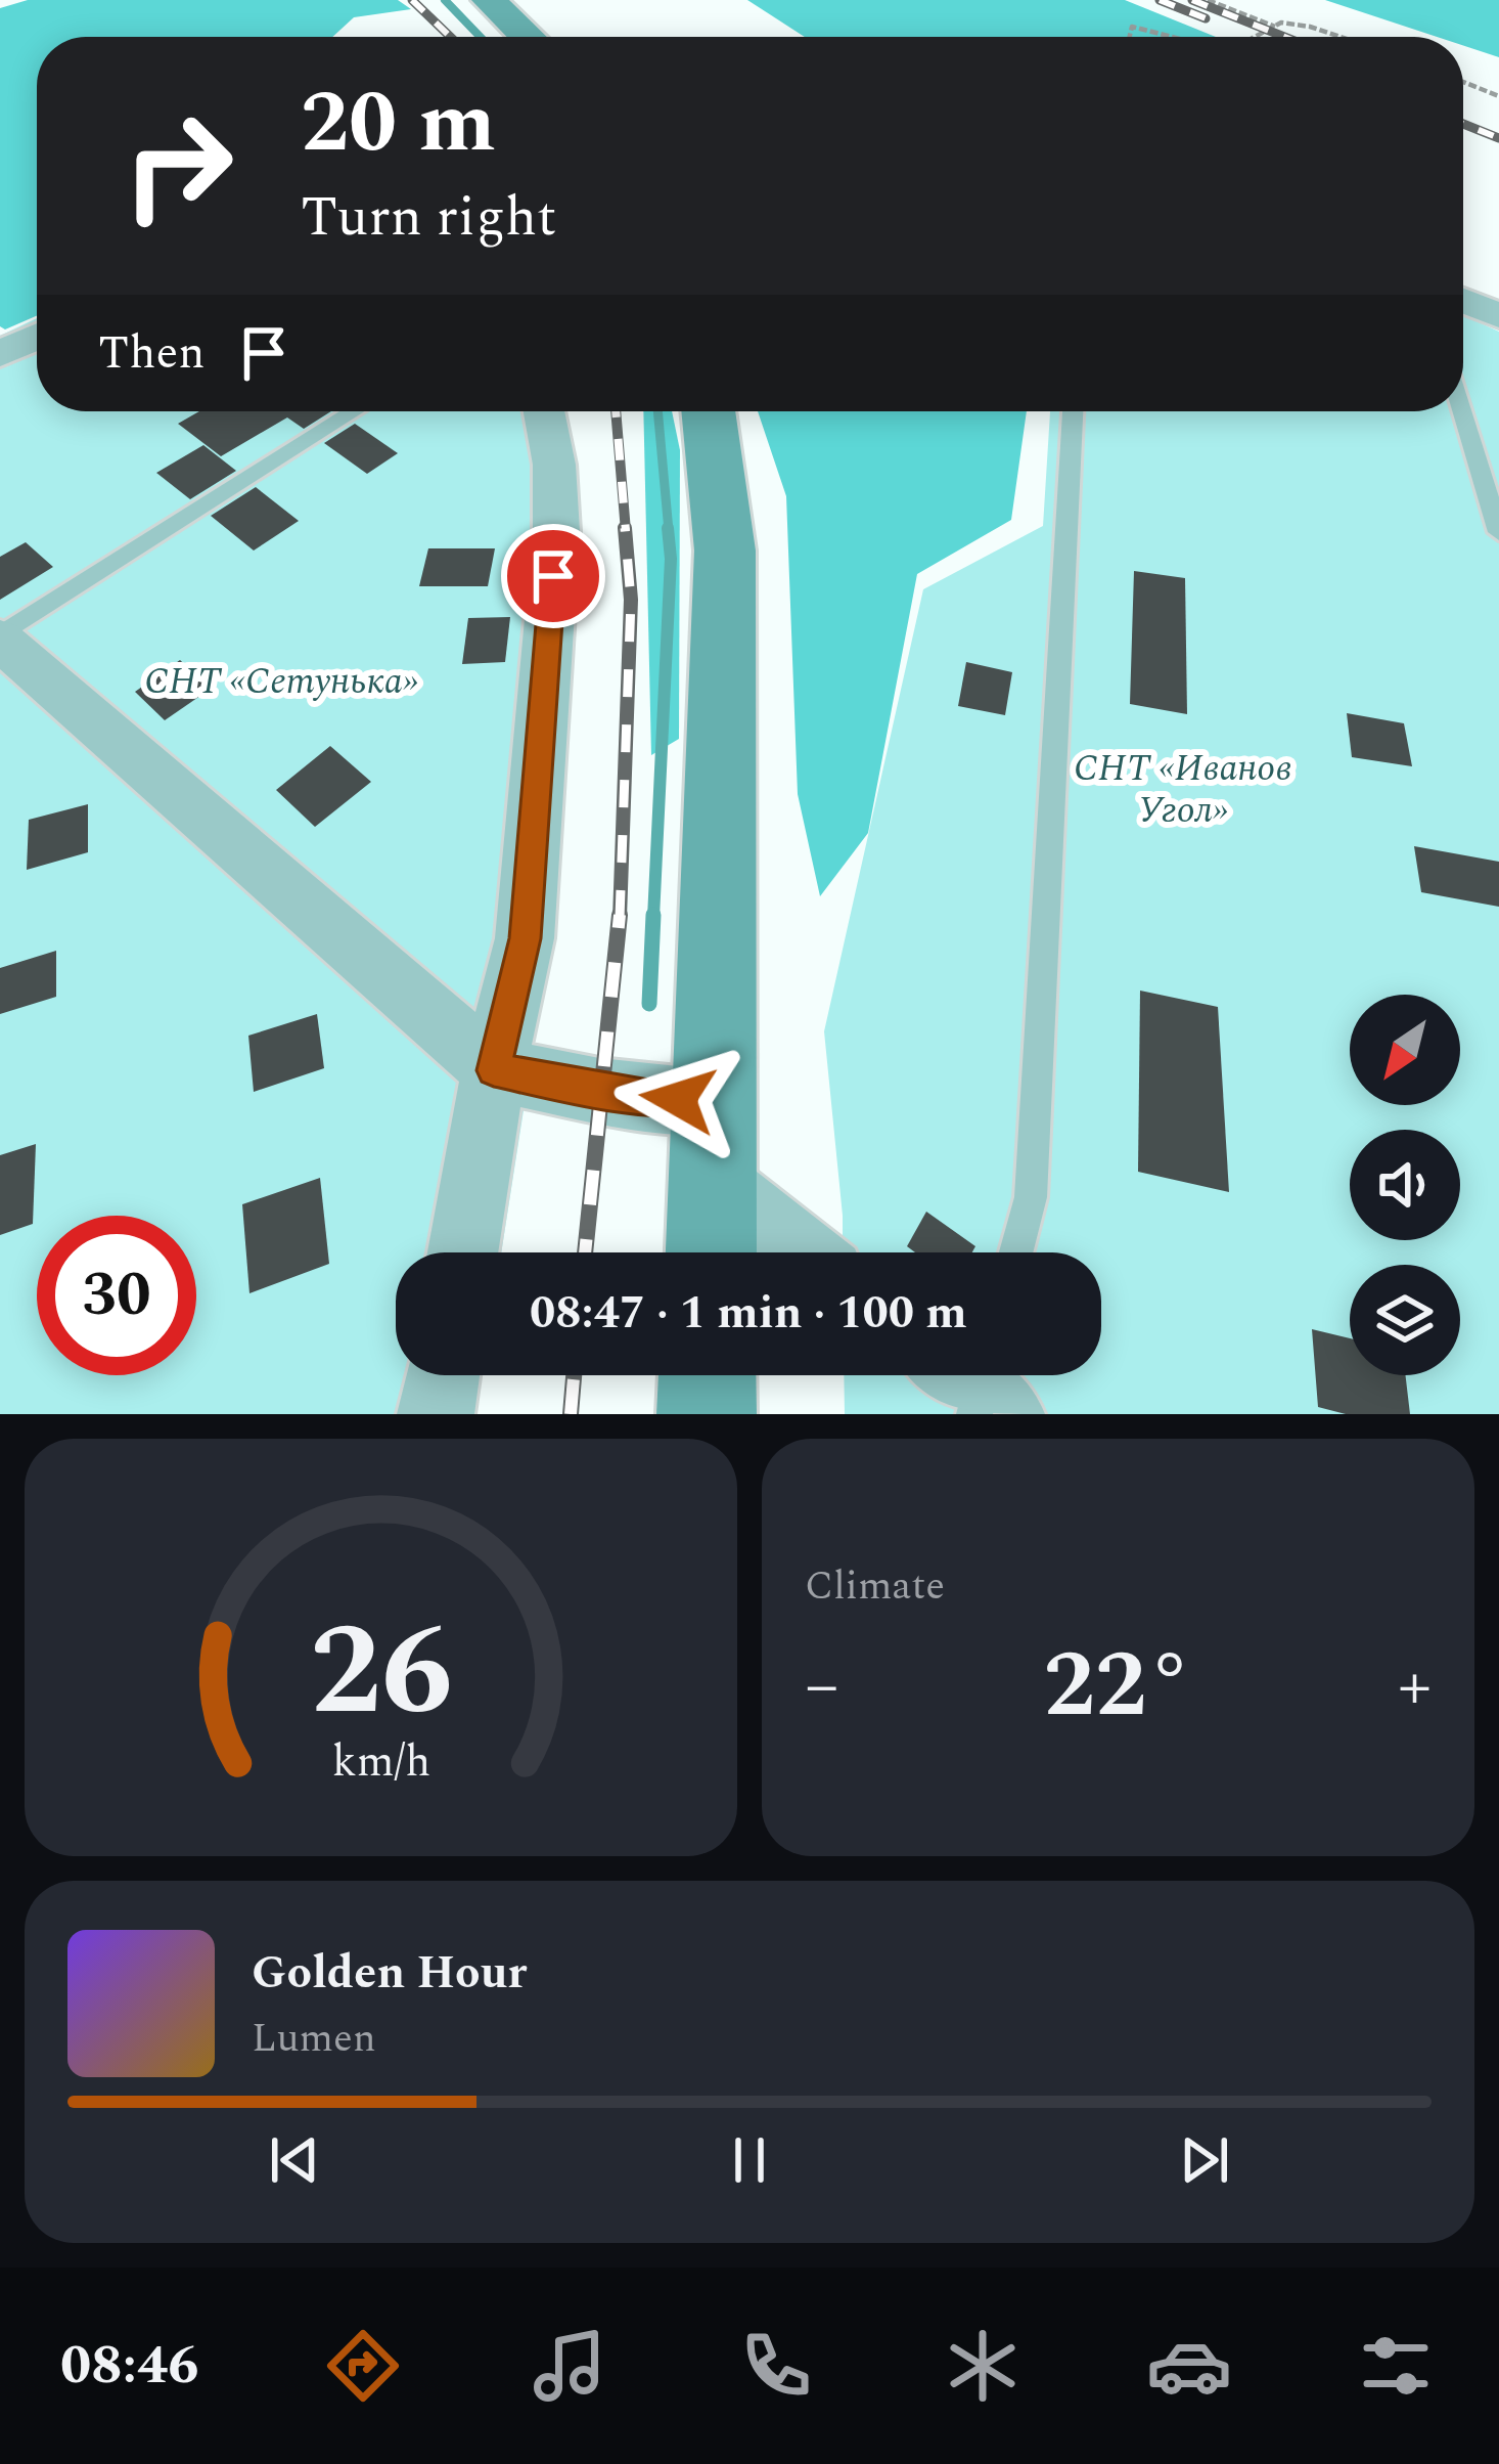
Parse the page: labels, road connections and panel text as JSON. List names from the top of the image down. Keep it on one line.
{"parks":["СНТ «Сетунька»","СНТ «Иванов Угол»"],"north":"bottom left","page":{"turn":["20 m","Turn right"],"then":"Then","limit":"30","trip":"08:47 · 1 min · 100 m","tile":"Climate","heat":["−","22°","+"],"song":["Golden Hour","Lumen"],"tabs":"08:46","gauge":["26","km/h"]}}
